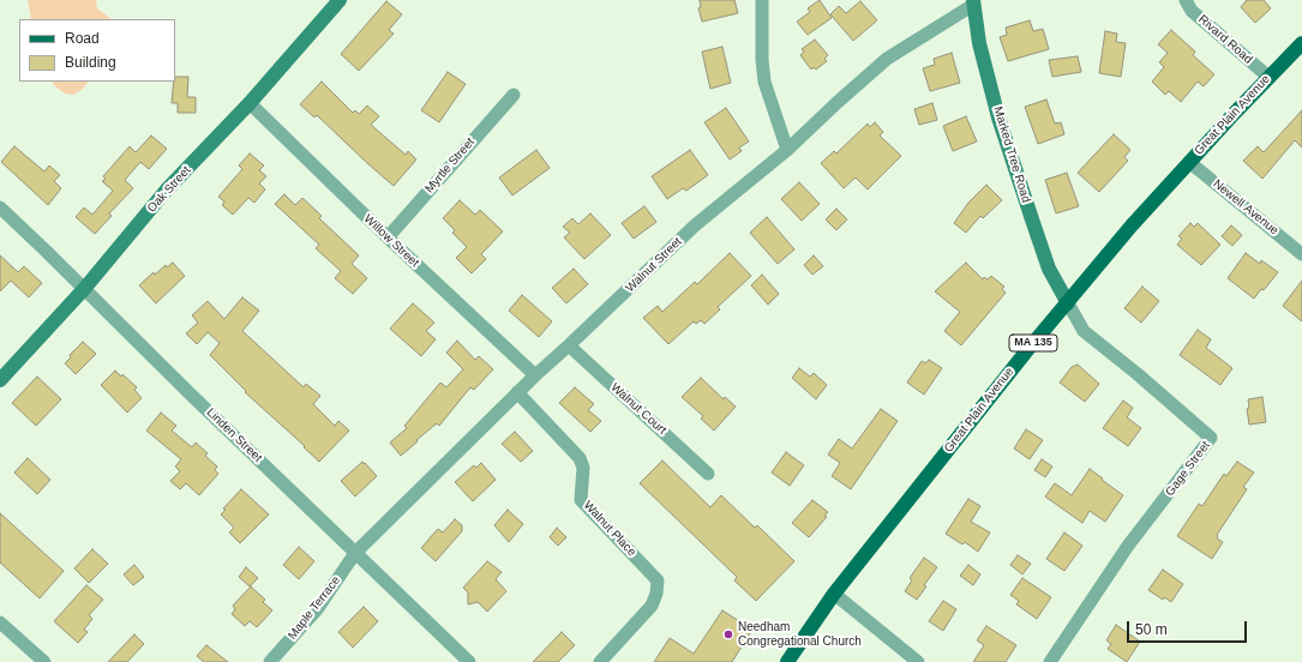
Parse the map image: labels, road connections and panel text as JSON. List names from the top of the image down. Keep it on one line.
{"streets":{"main road":["Great Plain Avenue","MA 135"],"street":["Rivard Road","Marked Tree Road","Myrtle Street","Oak Street","Newell Avenue","Willow Street","Walnut Street","Walnut Court","Linden Street","Gage Street","Walnut Place","Maple Terrace"]},"crossings":[["Rivard Road","Great Plain Avenue"],["Great Plain Avenue","Marked Tree Road"],["Great Plain Avenue","Newell Avenue"],["Great Plain Avenue","Gage Street"],["Marked Tree Road","Walnut Street"],["Marked Tree Road","Gage Street"],["Myrtle Street","Willow Street"],["Oak Street","Willow Street"],["Oak Street","Linden Street"],["Willow Street","Walnut Street"],["Walnut Street","Walnut Court"],["Walnut Street","Linden Street"],["Walnut Street","Walnut Place"],["Walnut Street","Maple Terrace"],["Linden Street","Maple Terrace"]],"places":["Needham Congregational Church"],"legend":["Road","Building"],"scale_bar":"50 m"}
